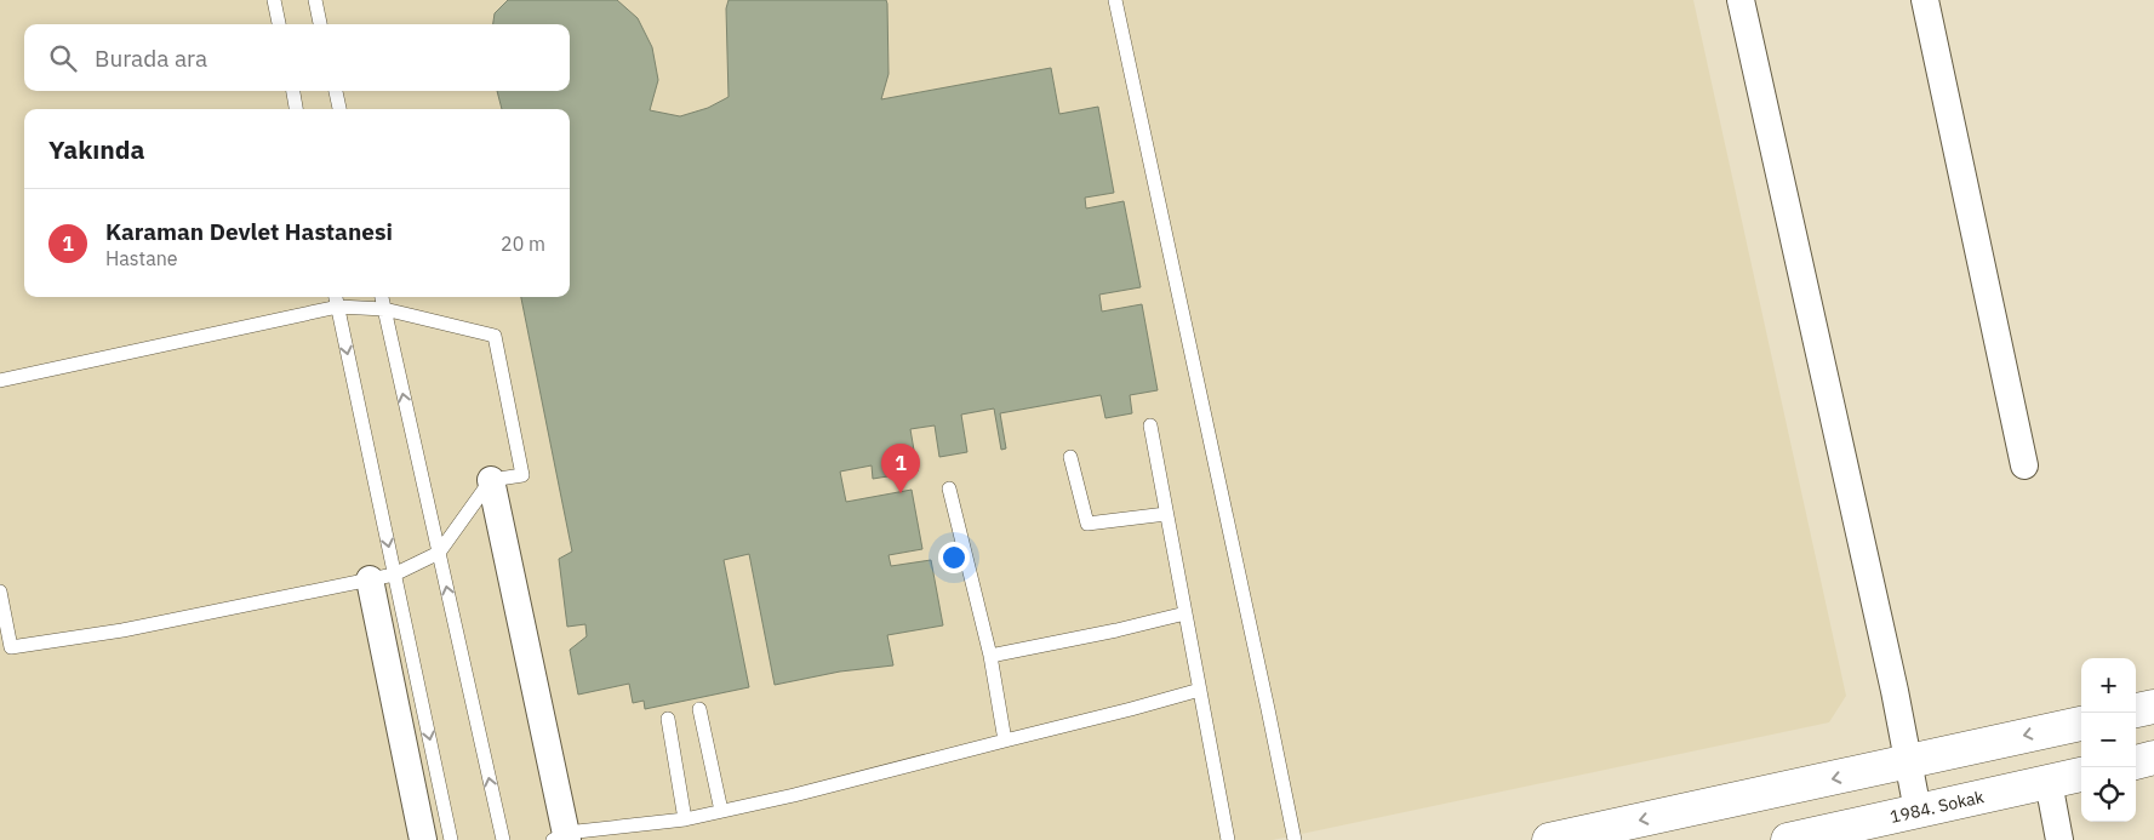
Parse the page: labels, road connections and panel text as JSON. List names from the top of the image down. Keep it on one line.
{"streets":{"main road":["1984. Sokak"]},"page":{"search":"Burada ara","heading":"Yakında","list":[{"mark":"1","name":"Karaman Devlet Hastanesi","note":"Hastane","value":"20 m"}],"pins":"1","map_buttons":["+","−"]}}
